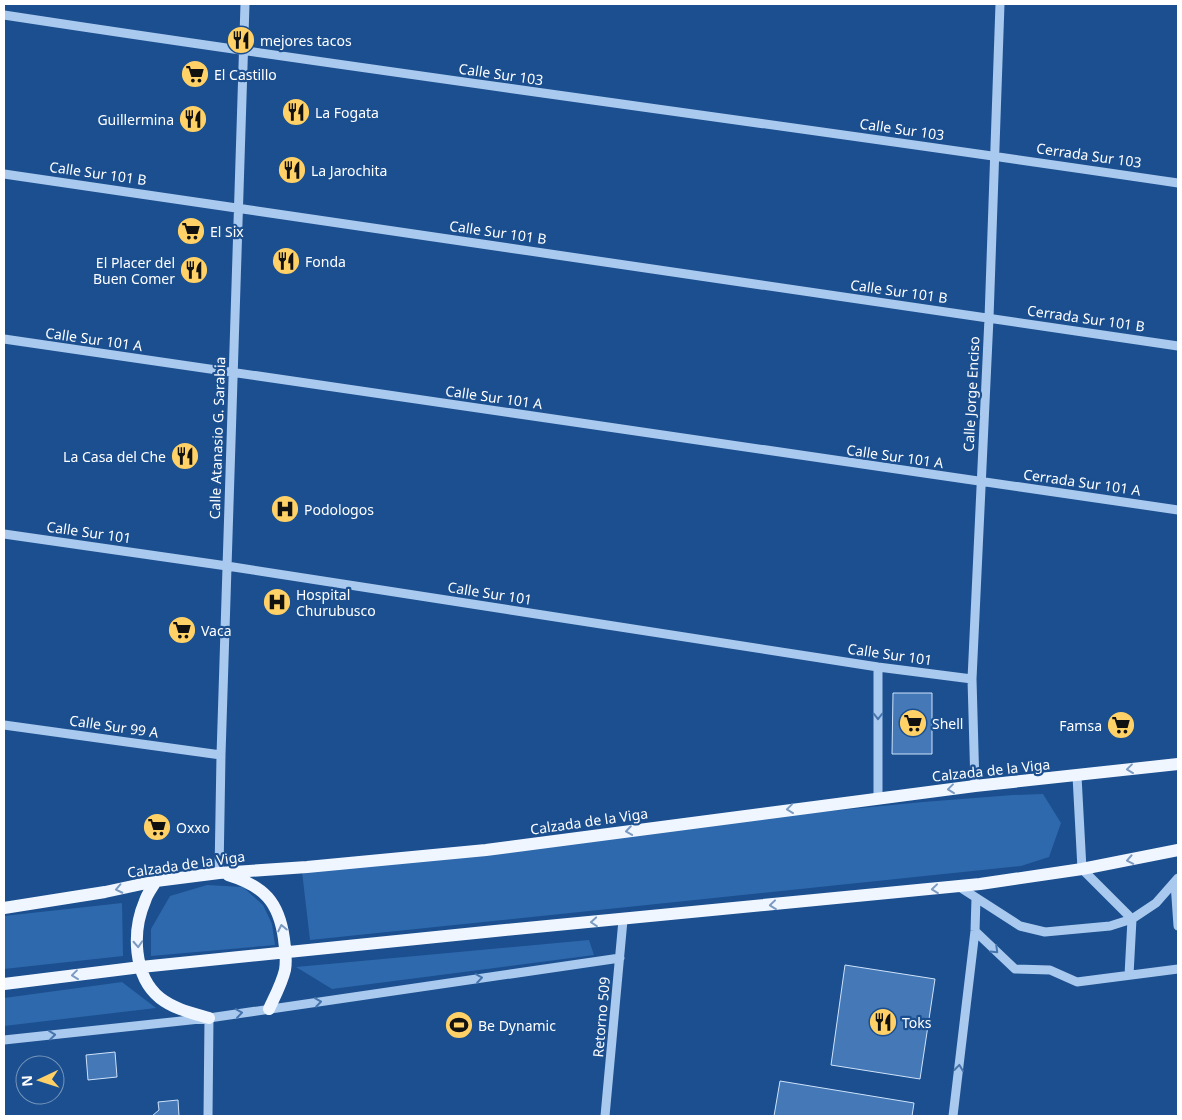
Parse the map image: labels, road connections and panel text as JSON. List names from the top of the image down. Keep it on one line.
{"streets":{"main road":["Calzada de la Viga"],"street":["Calle Sur 103","Cerrada Sur 103","Calle Sur 101 B","Cerrada Sur 101 B","Calle Sur 101 A","Calle Jorge Enciso","Calle Atanasio G. Sarabia","Cerrada Sur 101 A","Calle Sur 101","Calle Sur 99 A","Retorno 509"]},"crossings":[["Calle Sur 103","Cerrada Sur 103"],["Calle Sur 103","Calle Jorge Enciso"],["Calle Sur 103","Calle Atanasio G. Sarabia"],["Cerrada Sur 103","Calle Jorge Enciso"],["Calle Sur 101 B","Cerrada Sur 101 B"],["Calle Sur 101 B","Calle Jorge Enciso"],["Calle Sur 101 B","Calle Atanasio G. Sarabia"],["Cerrada Sur 101 B","Calle Jorge Enciso"],["Calle Sur 101 A","Calle Jorge Enciso"],["Calle Sur 101 A","Calle Atanasio G. Sarabia"],["Calle Sur 101 A","Cerrada Sur 101 A"],["Calle Jorge Enciso","Cerrada Sur 101 A"],["Calle Jorge Enciso","Calle Sur 101"],["Calle Jorge Enciso","Calzada de la Viga"],["Calle Atanasio G. Sarabia","Calle Sur 101"],["Calle Atanasio G. Sarabia","Calle Sur 99 A"],["Calle Atanasio G. Sarabia","Calzada de la Viga"]],"places":{"restaurant":["mejores tacos","La Fogata","Guillermina","La Jarochita","Fonda","El Placer del Buen Comer","La Casa del Che","Toks"],"supermarket":["El Castillo","El Six","Vaca","Shell","Famsa","Oxxo"],"hospital":["Podologos","Hospital Churubusco"],"sports":["Be Dynamic"]},"north":"left"}
